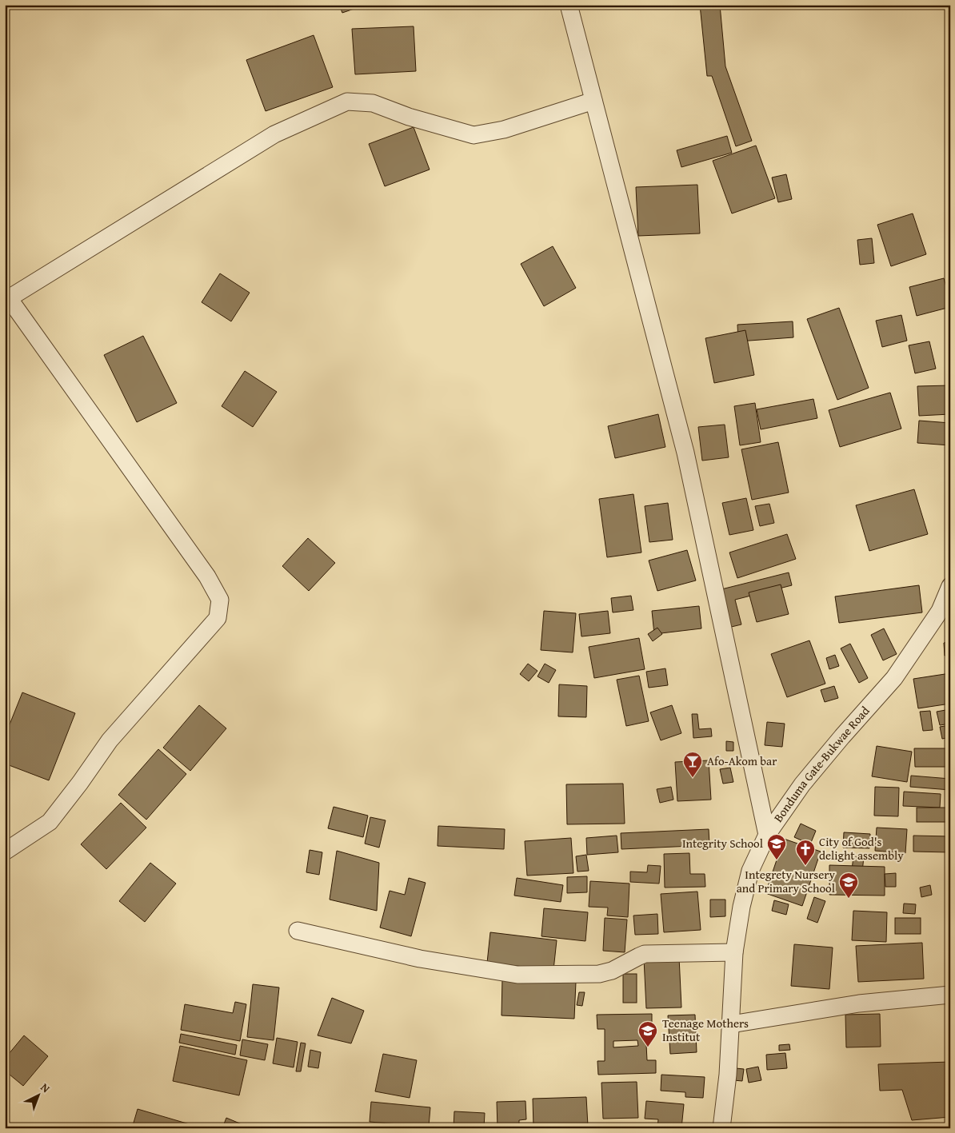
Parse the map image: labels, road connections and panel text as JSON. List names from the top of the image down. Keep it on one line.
{"streets":{"street":["Bonduma Gate-Bukwae Road"]},"places":{"bar":["Afo-Akom bar"],"school or university":["Integrity School","Integrety Nursery and Primary School","Teenage Mothers Institut"],"church":["City of God's delight assembly"]},"north":"top right"}
